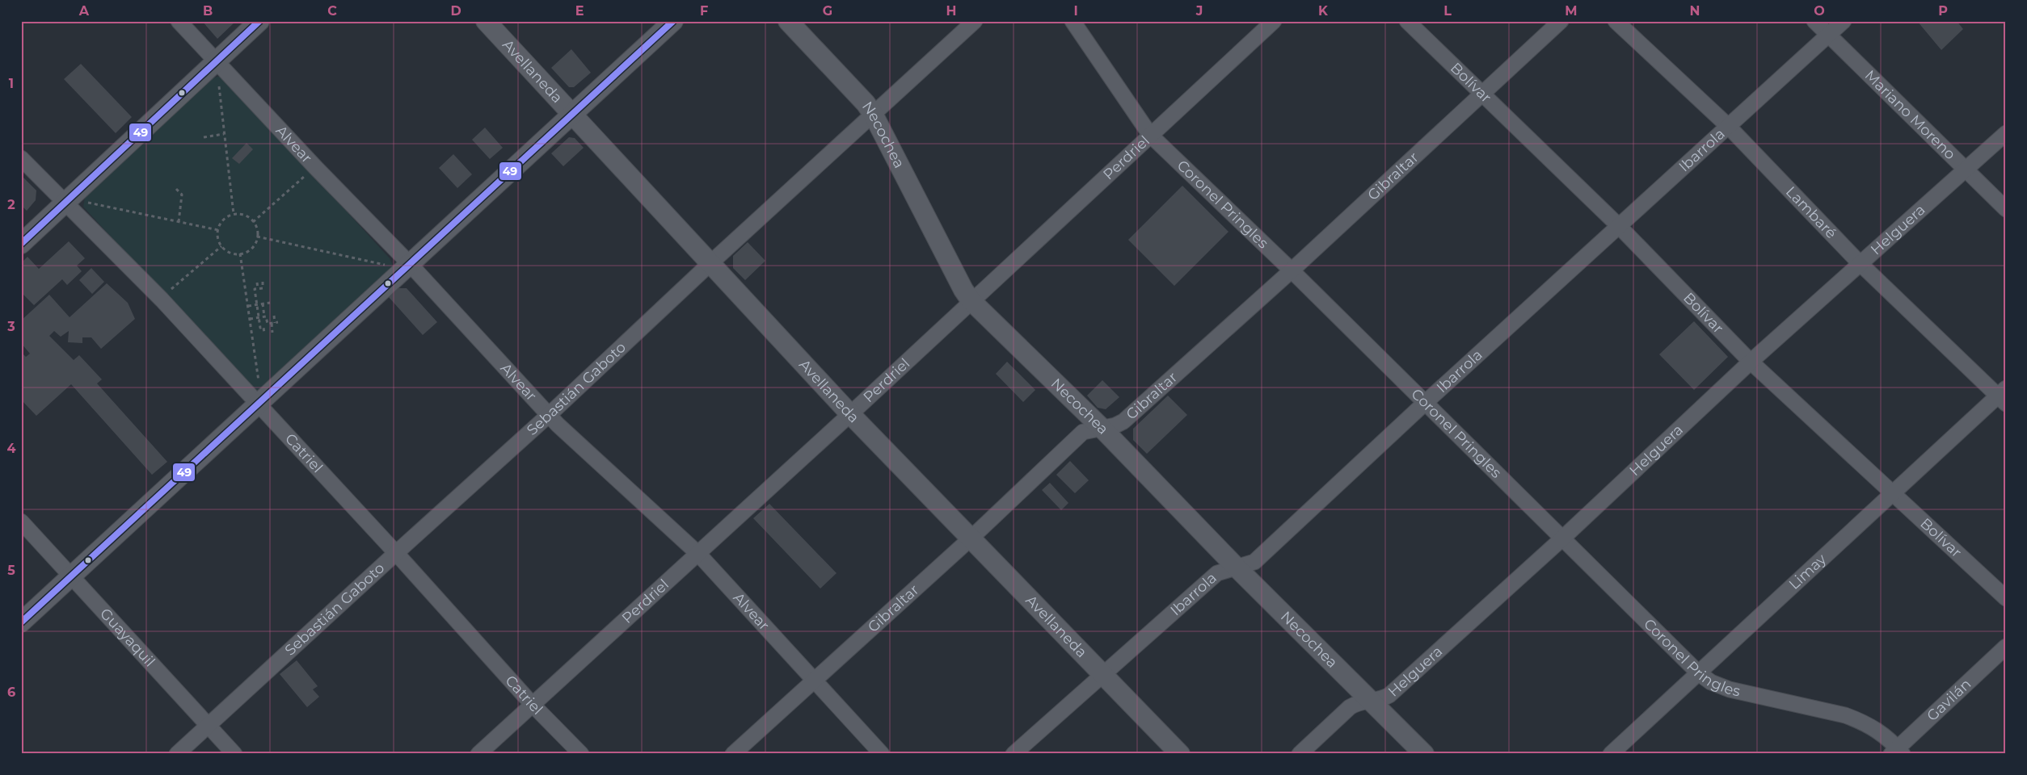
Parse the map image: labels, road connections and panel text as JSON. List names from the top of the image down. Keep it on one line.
{"streets":{"street":["Avellaneda","Bolívar","Mariano Moreno","Necochea","Alvear","Ibarrola","Perdriel","Gibraltar","Coronel Pringles","Lambaré","Helguera","Sebastián Gaboto","Catriel","Limay","Guayaquil","Gavilán"]},"crossings":[["Avellaneda","Ibarrola"],["Avellaneda","Perdriel"],["Avellaneda","Gibraltar"],["Avellaneda","Sebastián Gaboto"],["Bolívar","Ibarrola"],["Bolívar","Gibraltar"],["Bolívar","Helguera"],["Bolívar","Limay"],["Mariano Moreno","Ibarrola"],["Mariano Moreno","Helguera"],["Necochea","Ibarrola"],["Necochea","Perdriel"],["Necochea","Gibraltar"],["Necochea","Helguera"],["Necochea","Sebastián Gaboto"],["Alvear","Perdriel"],["Alvear","Gibraltar"],["Alvear","Sebastián Gaboto"],["Ibarrola","Coronel Pringles"],["Ibarrola","Lambaré"],["Perdriel","Coronel Pringles"],["Perdriel","Catriel"],["Gibraltar","Coronel Pringles"],["Coronel Pringles","Helguera"],["Coronel Pringles","Limay"],["Coronel Pringles","Gavilán"],["Lambaré","Helguera"],["Lambaré","Limay"],["Sebastián Gaboto","Catriel"],["Sebastián Gaboto","Guayaquil"]],"lines":["transit line 49"],"grid":{"columns":["A","B","C","D","E","F","G","H","I","J","K","L","M","N","O","P"],"rows":["1","2","3","4","5","6"]}}
